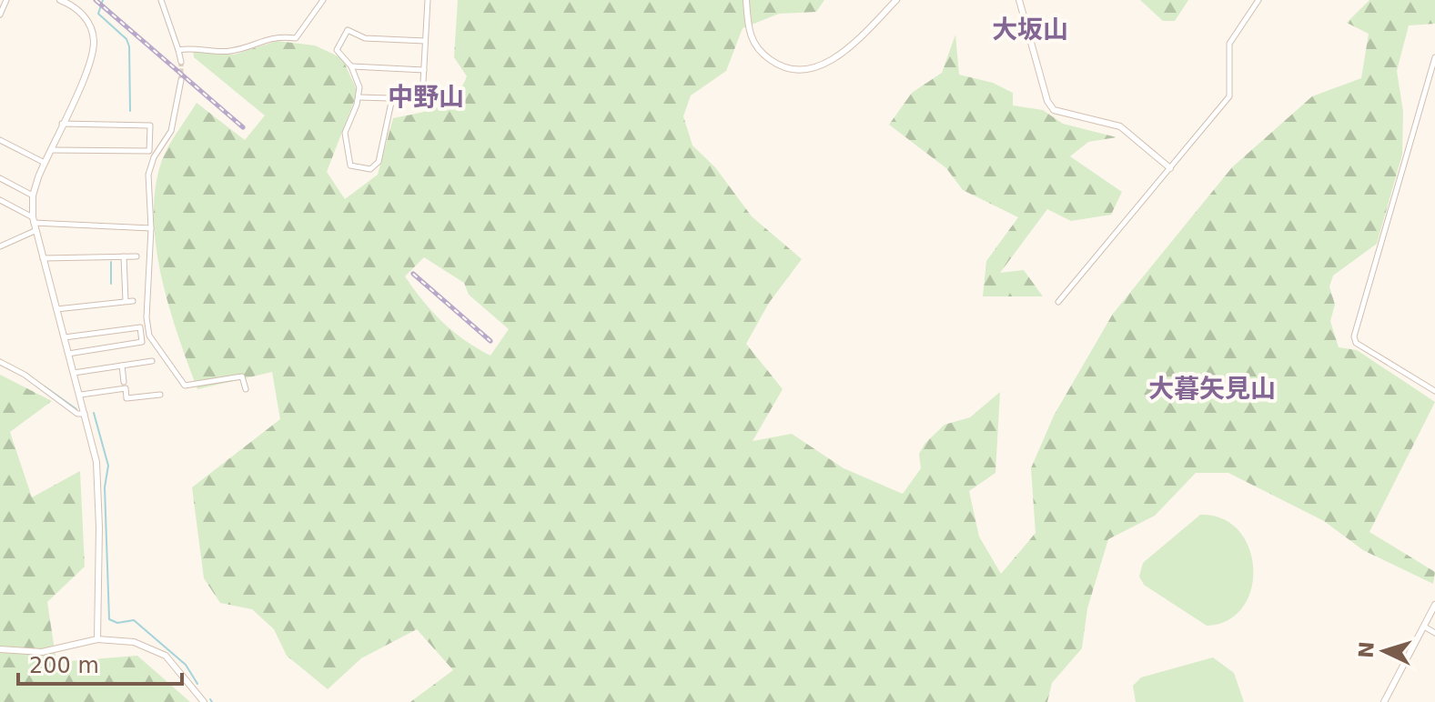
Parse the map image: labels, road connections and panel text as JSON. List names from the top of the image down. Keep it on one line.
{"districts":["大坂山","中野山","大暮矢見山"],"scale_bar":"200 m","north":"left"}
